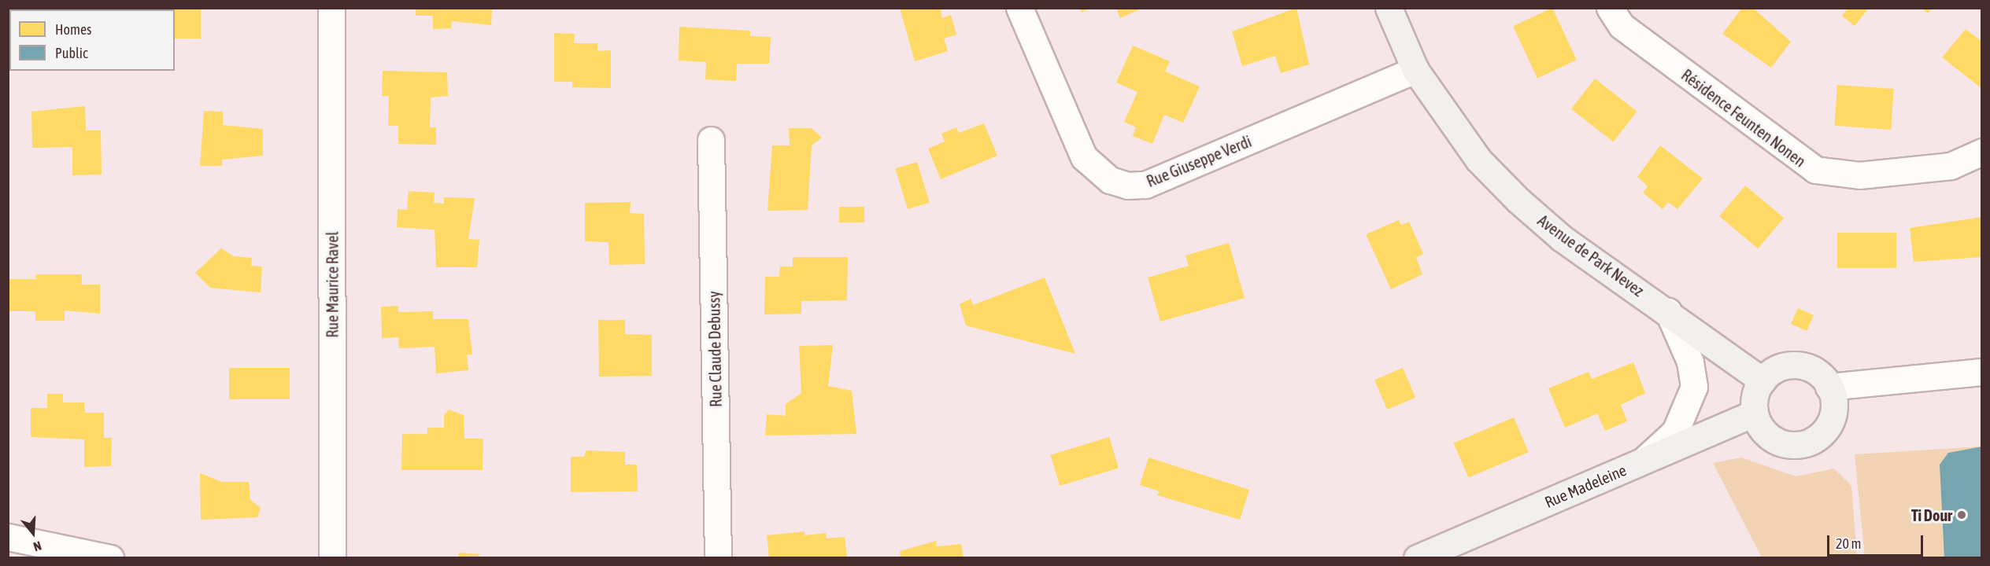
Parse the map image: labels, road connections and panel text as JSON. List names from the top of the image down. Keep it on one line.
{"streets":{"main road":["Avenue de Park Nevez","Rue Madeleine"],"street":["Résidence Feunten Nonen","Rue Giuseppe Verdi","Rue Maurice Ravel","Rue Claude Debussy"]},"crossings":[["Rue Giuseppe Verdi","Avenue de Park Nevez"],["Avenue de Park Nevez","Rue Madeleine"]],"places":["Ti Dour"],"legend":["Homes","Public"],"scale_bar":"20 m","north":"bottom"}
